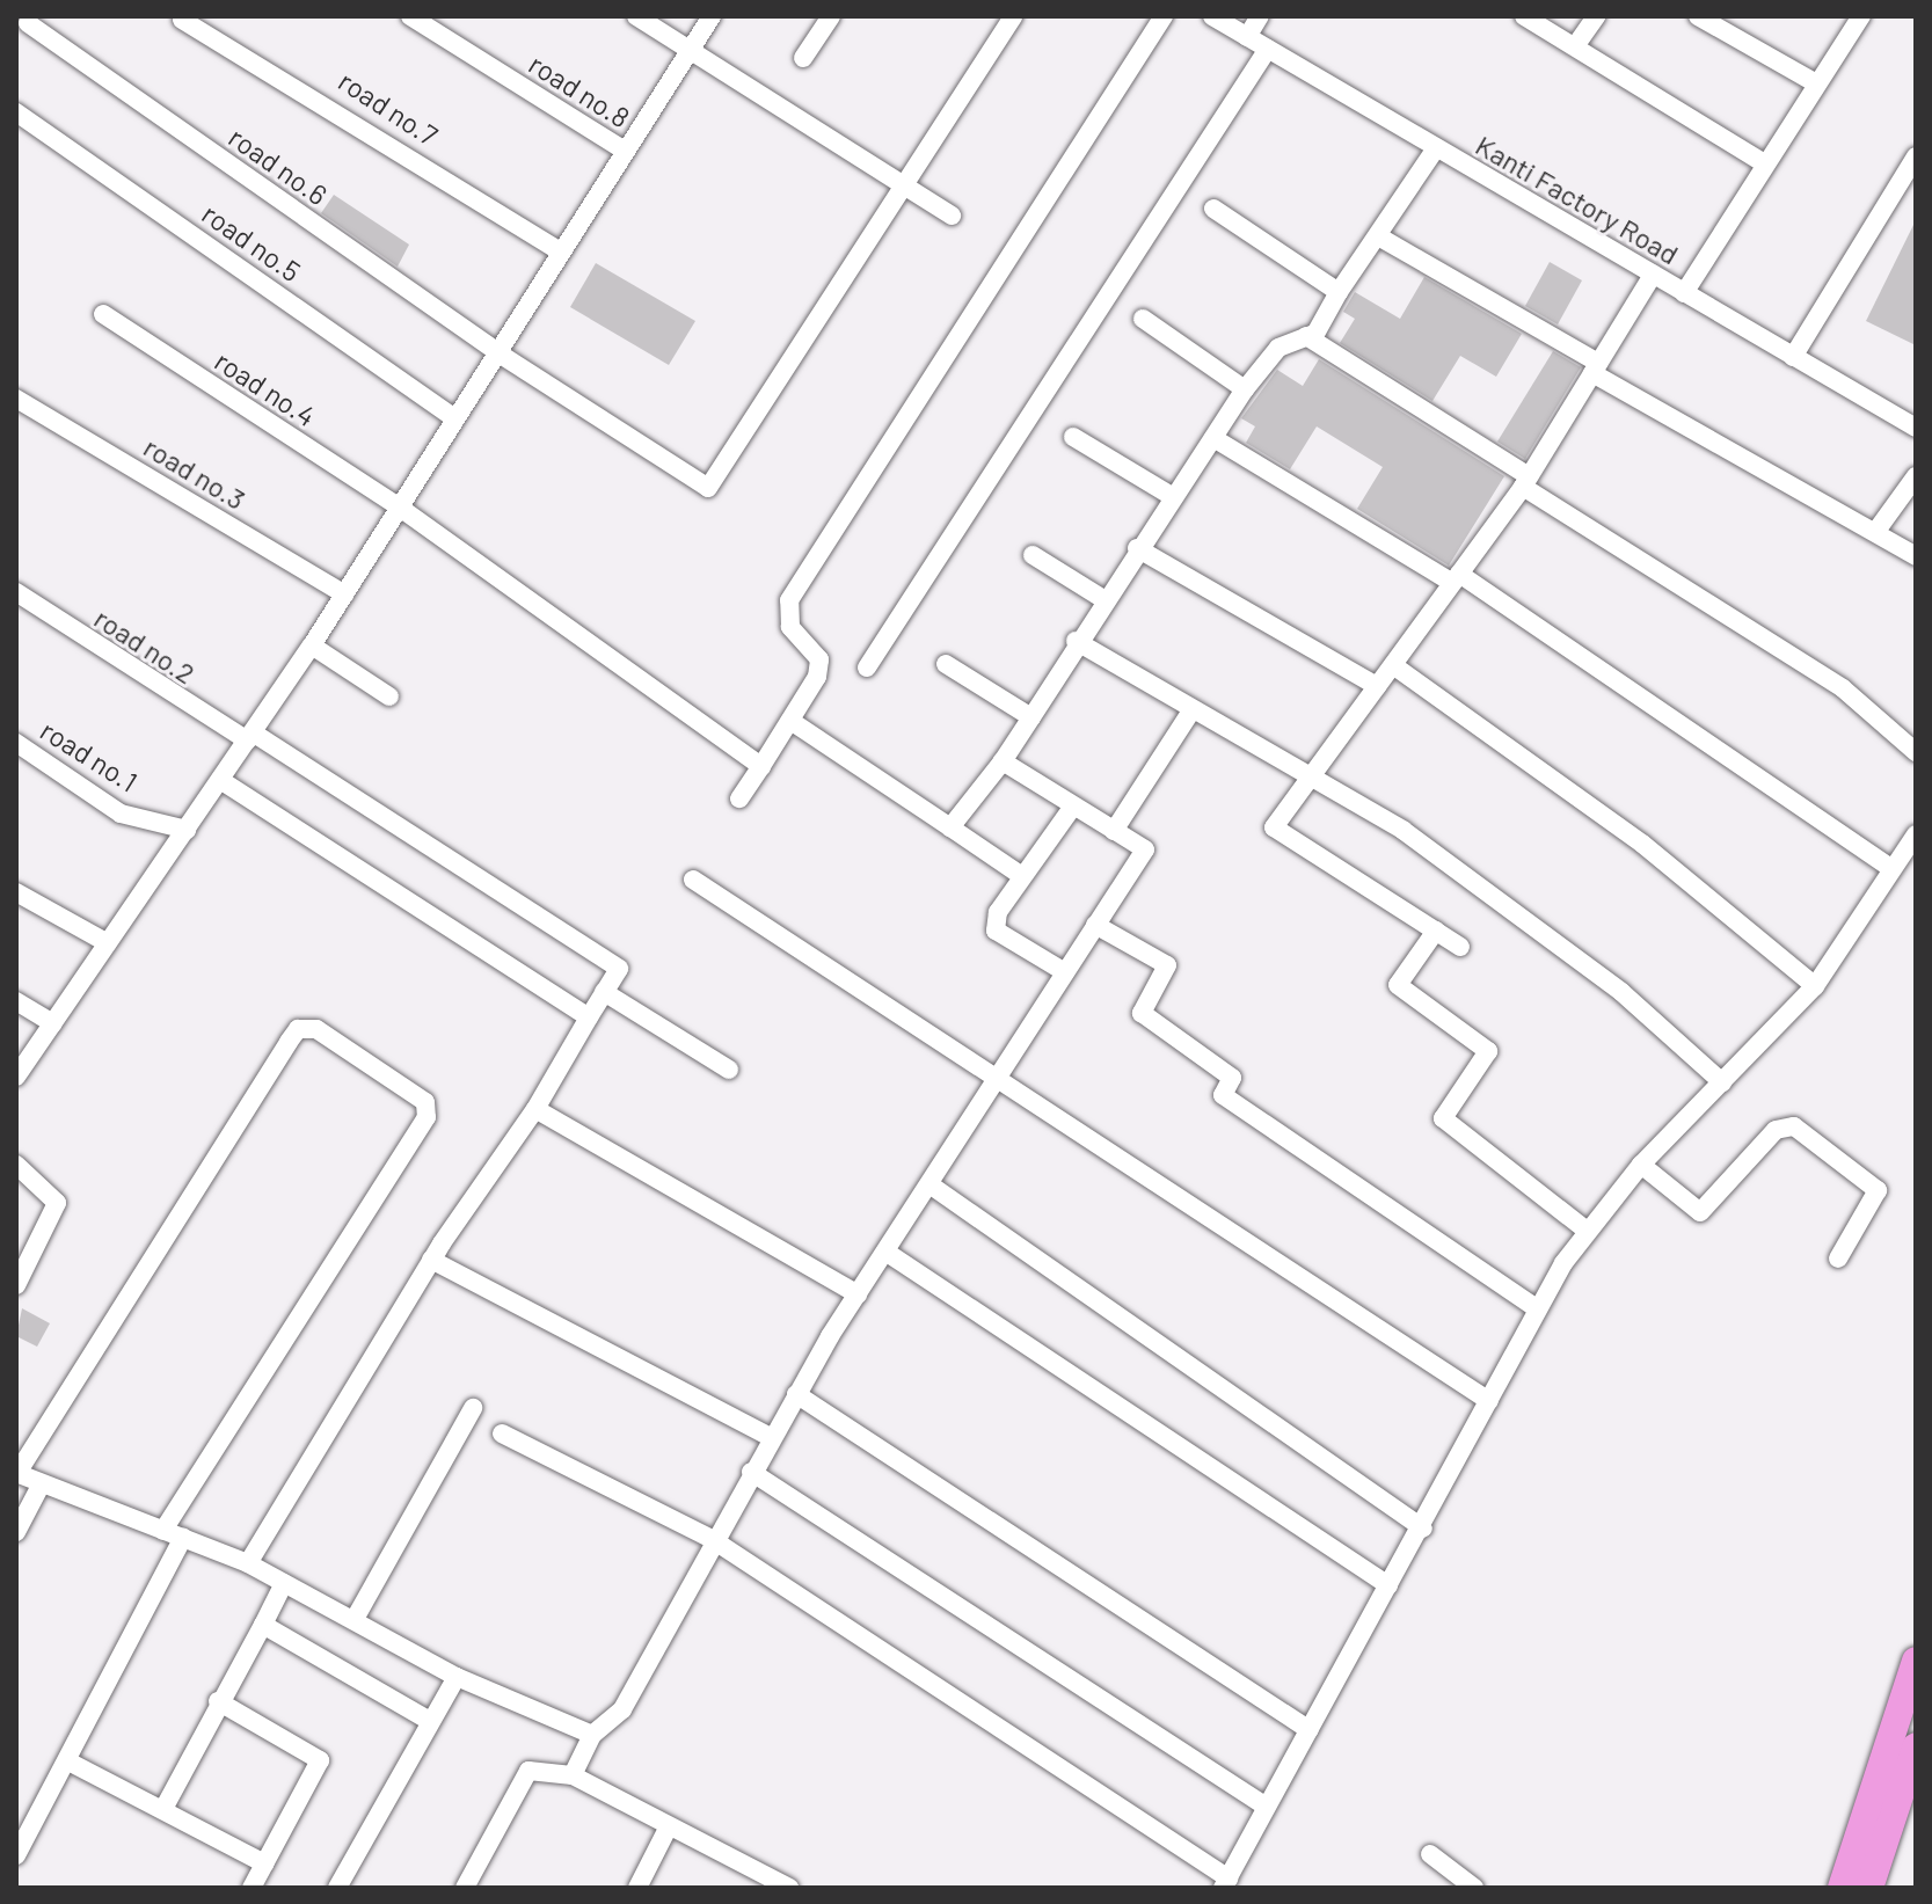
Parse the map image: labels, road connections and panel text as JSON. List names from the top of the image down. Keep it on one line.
{"streets":{"street":["road no.8","road no.7","road no.6","Kanti Factory Road","road no.5","road no.4","road no.3","road no.2","road no.1"]}}
